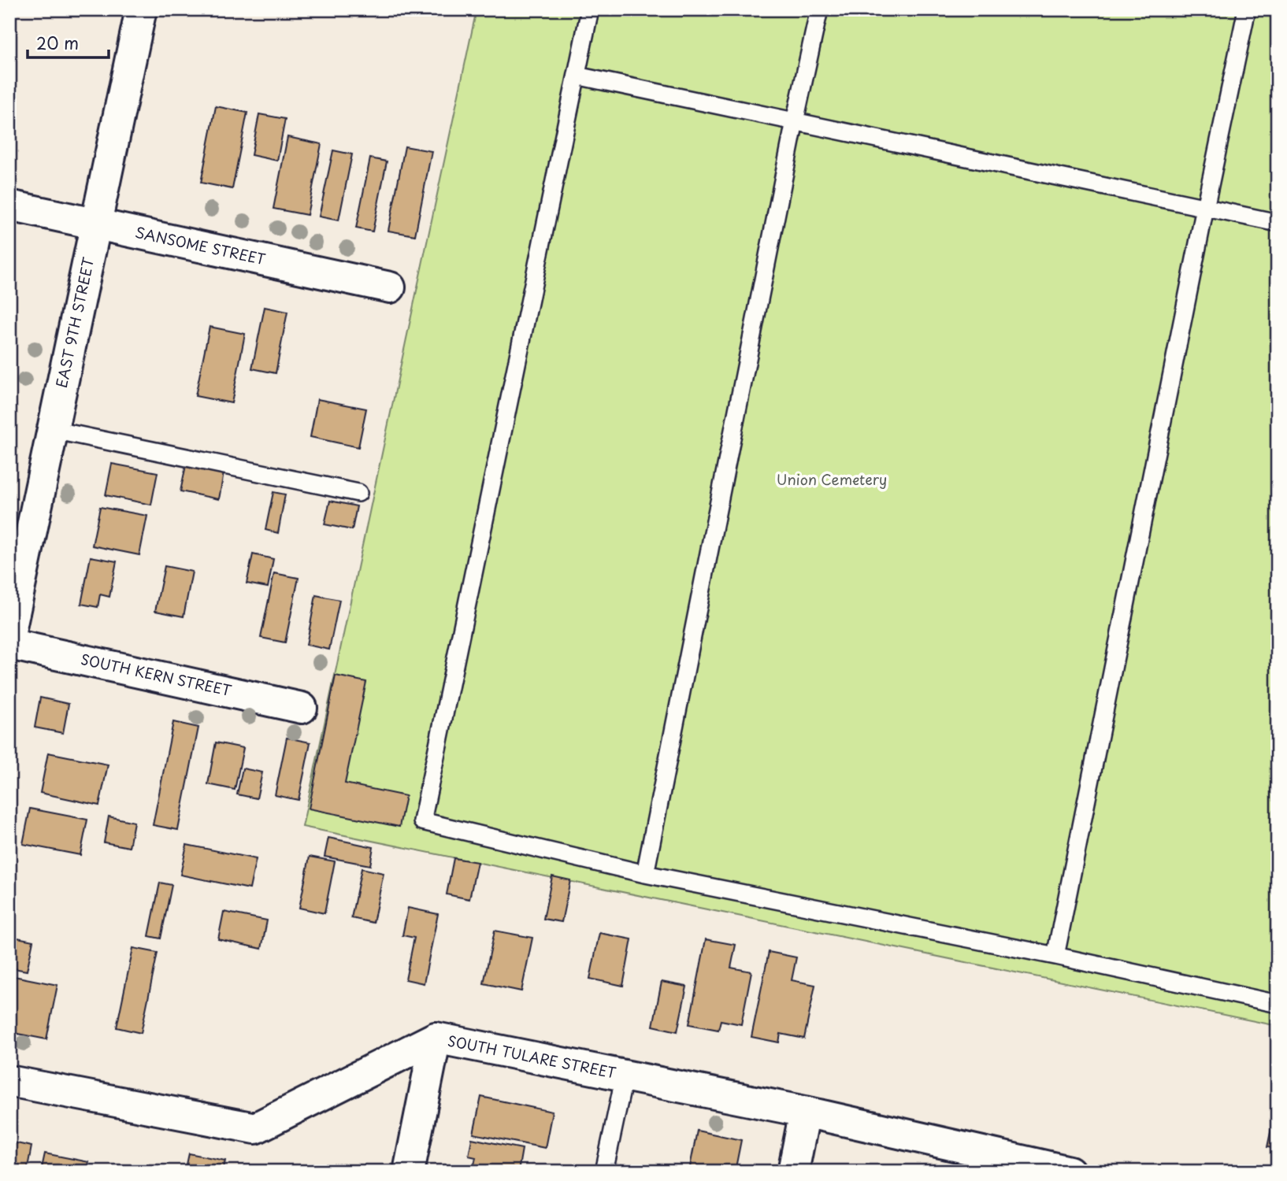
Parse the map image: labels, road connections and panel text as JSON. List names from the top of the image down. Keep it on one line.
{"streets":{"street":["SANSOME STREET","EAST 9TH STREET","SOUTH KERN STREET","SOUTH TULARE STREET"]},"crossings":[["SANSOME STREET","EAST 9TH STREET"]],"parks":["Union Cemetery"],"scale_bar":"20 m"}
